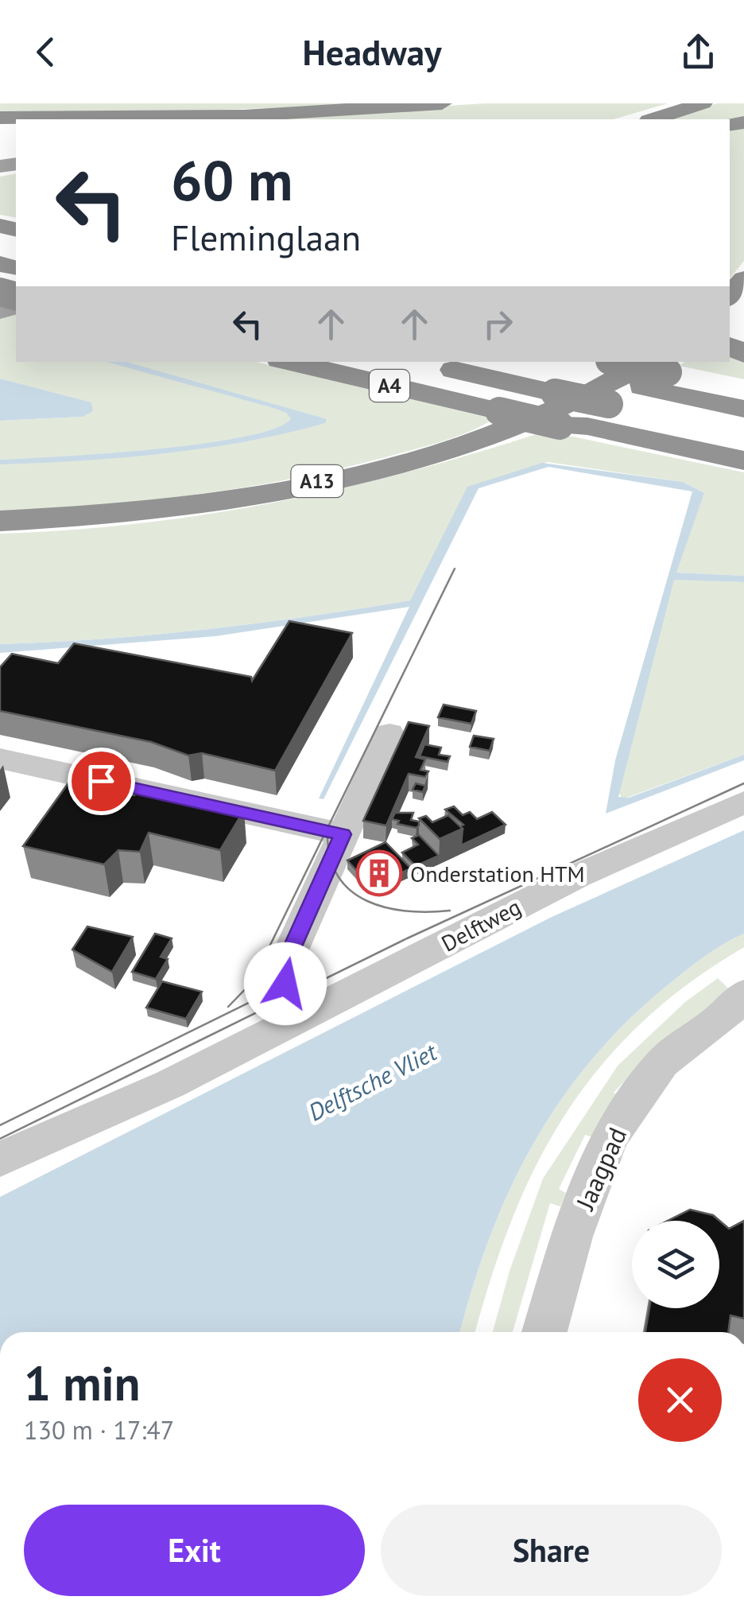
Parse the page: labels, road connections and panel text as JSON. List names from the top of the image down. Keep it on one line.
{"streets":{"highway":["A4","A13"],"street":["Delftweg","Jaagpad"]},"water":["Delftsche Vliet"],"places":{"building":["Onderstation HTM"]},"page":{"header":"Headway","turn":["60 m","Fleminglaan"],"heading":["1 min","130 m · 17:47"],"buttons":["Exit","Share"]}}
